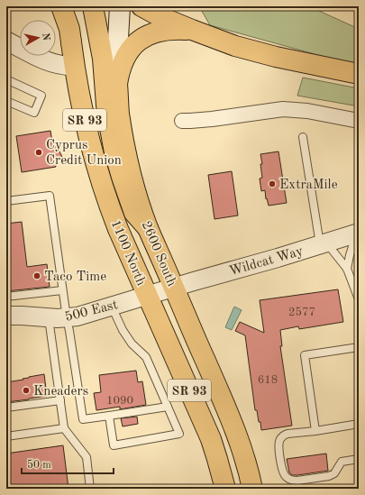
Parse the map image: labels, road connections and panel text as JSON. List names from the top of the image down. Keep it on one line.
{"streets":{"main road":["SR 93","1100 North","2600 South"],"street":["Wildcat Way","500 East"]},"crossings":[["1100 North","500 East"],["2600 South","Wildcat Way"],["2600 South","500 East"],["Wildcat Way","500 East"]],"places":["Cyprus Credit Union","ExtraMile","Taco Time","Kneaders"],"house_numbers":["2577","618","1090"],"scale_bar":"50 m","north":"right"}
